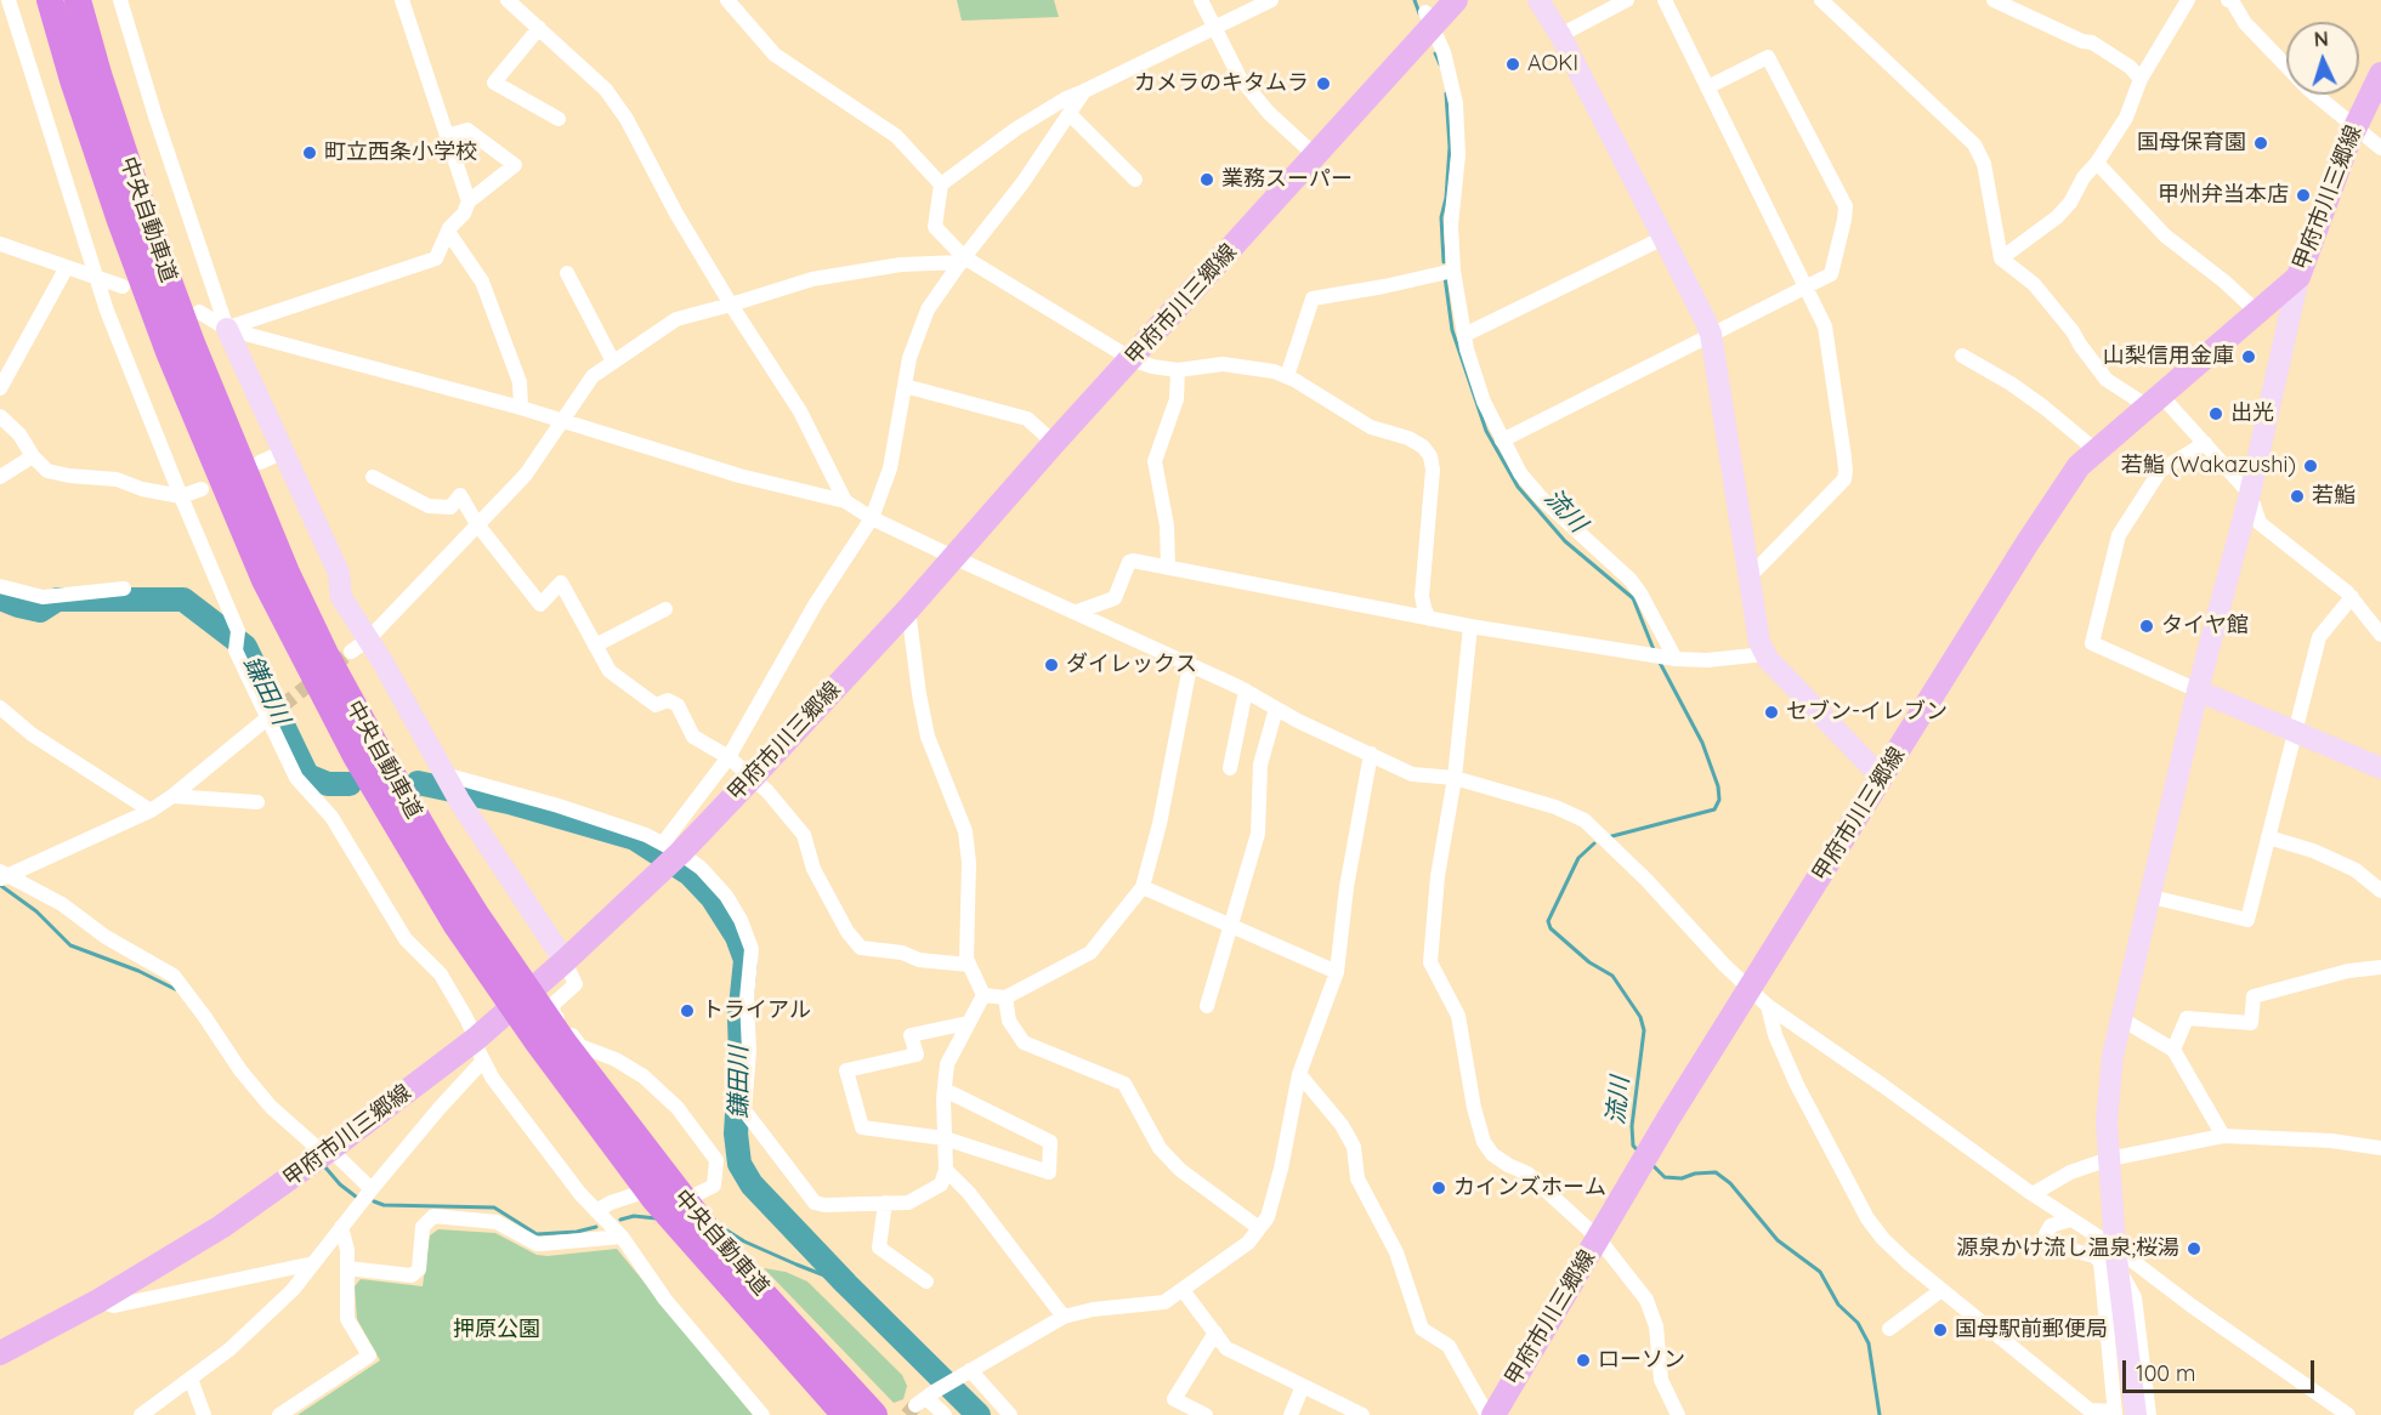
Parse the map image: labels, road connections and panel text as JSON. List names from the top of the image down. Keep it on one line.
{"streets":{"highway":["中央自動車道"],"main road":["甲府市川三郷線"]},"water":["流川","鎌田川"],"parks":["押原公園"],"places":["AOKI","カメラのキタムラ","国母保育園","町立西条小学校","業務スーパー","甲州弁当本店","山梨信用金庫","出光","若鮨 (Wakazushi)","若鮨","タイヤ館","ダイレックス","セブン-イレブン","トライアル","カインズホーム","源泉かけ流し温泉;桜湯","国母駅前郵便局","ローソン"],"scale_bar":"100 m","north":"top"}
